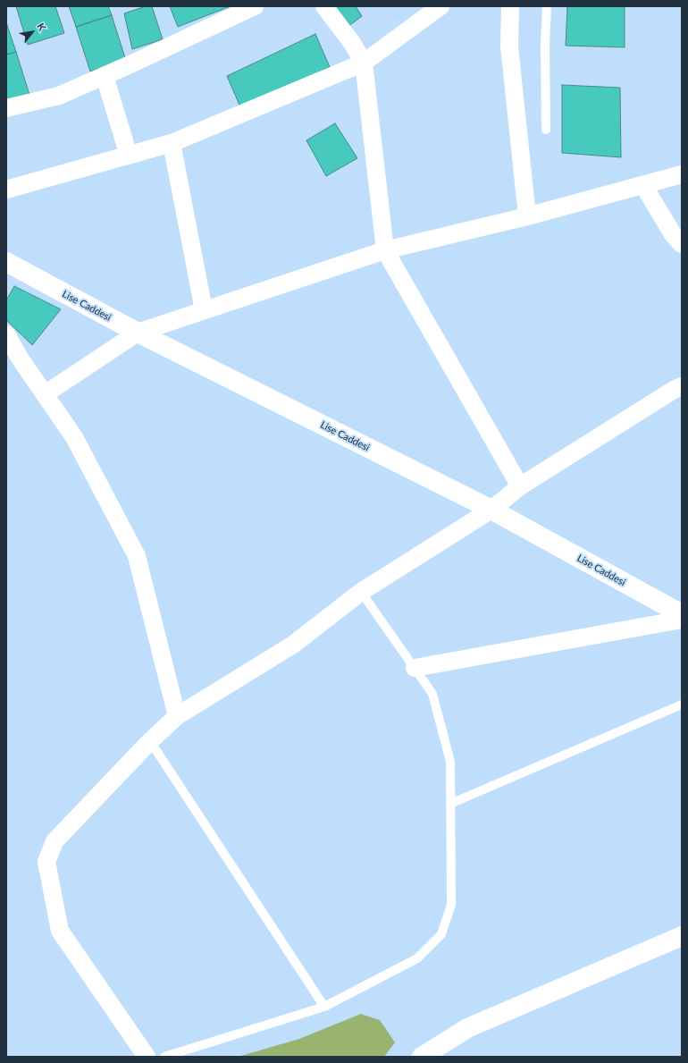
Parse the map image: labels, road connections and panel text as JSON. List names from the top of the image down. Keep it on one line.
{"streets":{"street":["Lise Caddesi"]},"north":"top right"}
